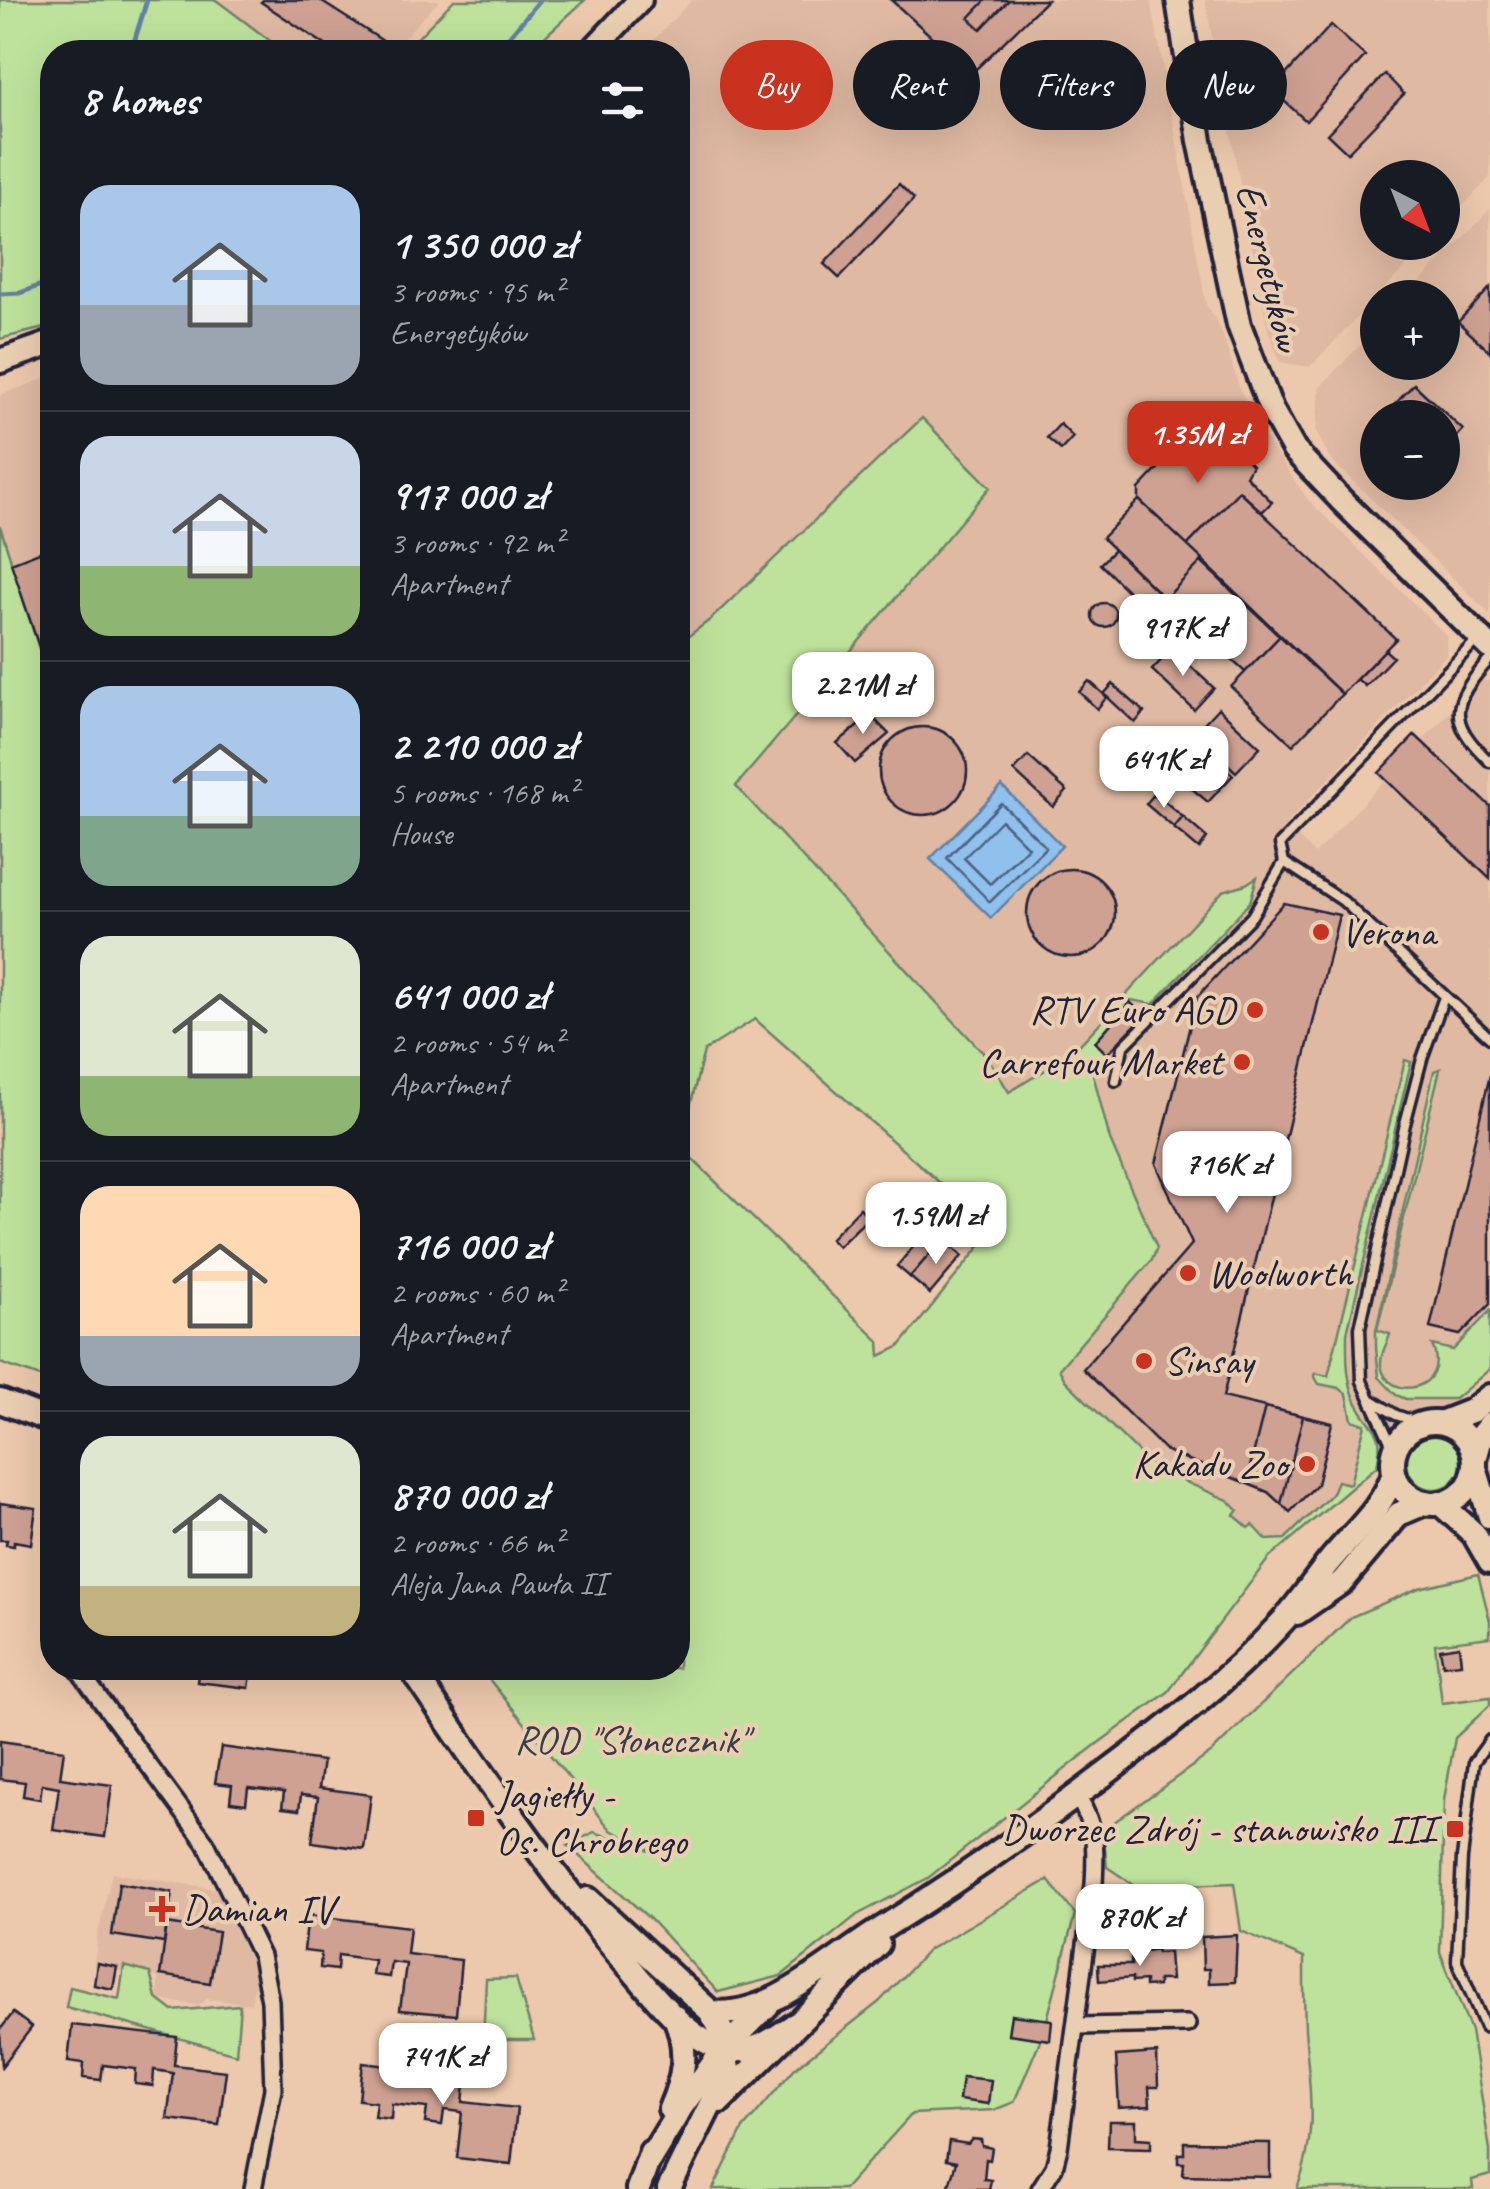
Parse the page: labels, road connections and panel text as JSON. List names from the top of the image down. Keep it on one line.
{"streets":{"street":["Energetyków"]},"parks":["ROD \"Słonecznik\""],"places":{"other":["Verona","RTV Euro AGD","Carrefour Market","Woolworth","Sinsay","Kakadu Zoo"],"transit":["Jagiełły - Os. Chrobrego","Dworzec Zdrój - stanowisko III"],"health":["Damian IV"]},"north":"bottom right","page":{"chip":["Buy","Rent","Filters","New"],"heading":"8 homes","map_buttons":["+","−"],"list":[{"name":"1 350 000 zł","note":"3 rooms · 95 m² · Energetyków"},{"name":"917 000 zł","note":"3 rooms · 92 m² · Apartment"},{"name":"2 210 000 zł","note":"5 rooms · 168 m² · House"},{"name":"641 000 zł","note":"2 rooms · 54 m² · Apartment"},{"name":"716 000 zł","note":"2 rooms · 60 m² · Apartment"},{"name":"870 000 zł","note":"2 rooms · 66 m² · Aleja Jana Pawła II"}],"price":["1.35M zł","917K zł","2.21M zł","641K zł","716K zł","1.59M zł","870K zł","741K zł"]}}
